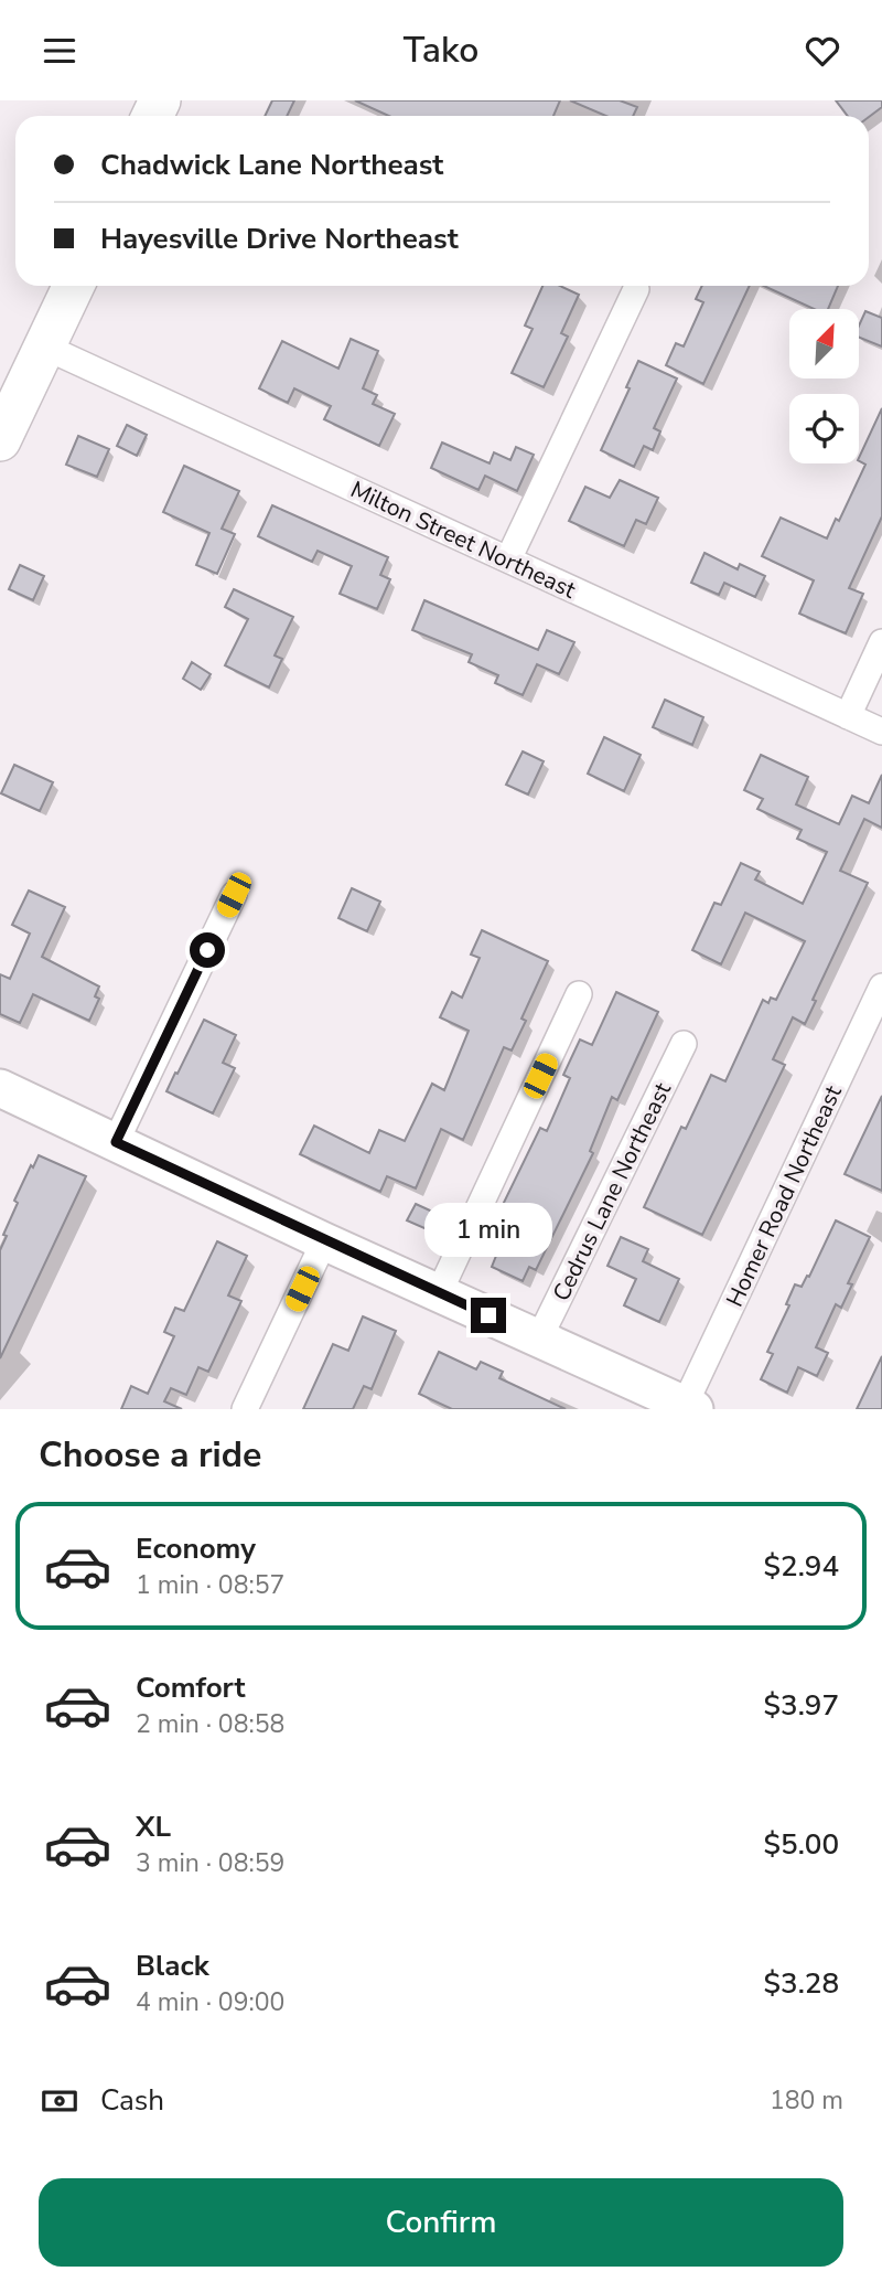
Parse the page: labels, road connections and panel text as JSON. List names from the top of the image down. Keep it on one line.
{"streets":{"street":["Milton Street Northeast","Cedrus Lane Northeast","Homer Road Northeast"]},"north":"top right","page":{"header":"Tako","banner":["Chadwick Lane Northeast","Hayesville Drive Northeast"],"bubble":"1 min","heading":"Choose a ride","list":[{"name":"Economy","note":"1 min · 08:57","value":"$2.94"},{"name":"Comfort","note":"2 min · 08:58","value":"$3.97"},{"name":"XL","note":"3 min · 08:59","value":"$5.00"},{"name":"Black","note":"4 min · 09:00","value":"$3.28"}],"pay":["Cash","180 m"],"buttons":"Confirm"}}
